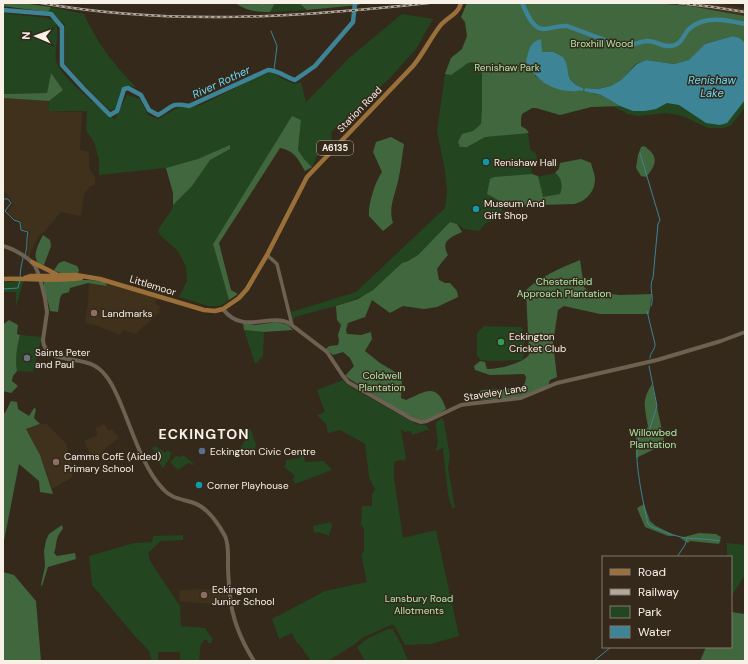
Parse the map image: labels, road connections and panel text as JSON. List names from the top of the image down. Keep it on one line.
{"streets":{"main road":["Station Road","A6135","Littlemoor","Staveley Lane"]},"crossings":[["Station Road","A6135"],["A6135","Littlemoor"]],"districts":["ECKINGTON"],"water":["Renishaw Lake","River Rother"],"parks":["Broxhill Wood","Renishaw Park","Chesterfield Approach Plantation","Coldwell Plantation","Willowbed Plantation","Lansbury Road Allotments"],"places":["Renishaw Hall","Museum And Gift Shop","Landmarks","Eckington Cricket Club","Saints Peter and Paul","Eckington Civic Centre","Camms CofE (Aided) Primary School","Corner Playhouse","Eckington Junior School"],"legend":["Road","Railway","Park","Water"],"north":"left"}
